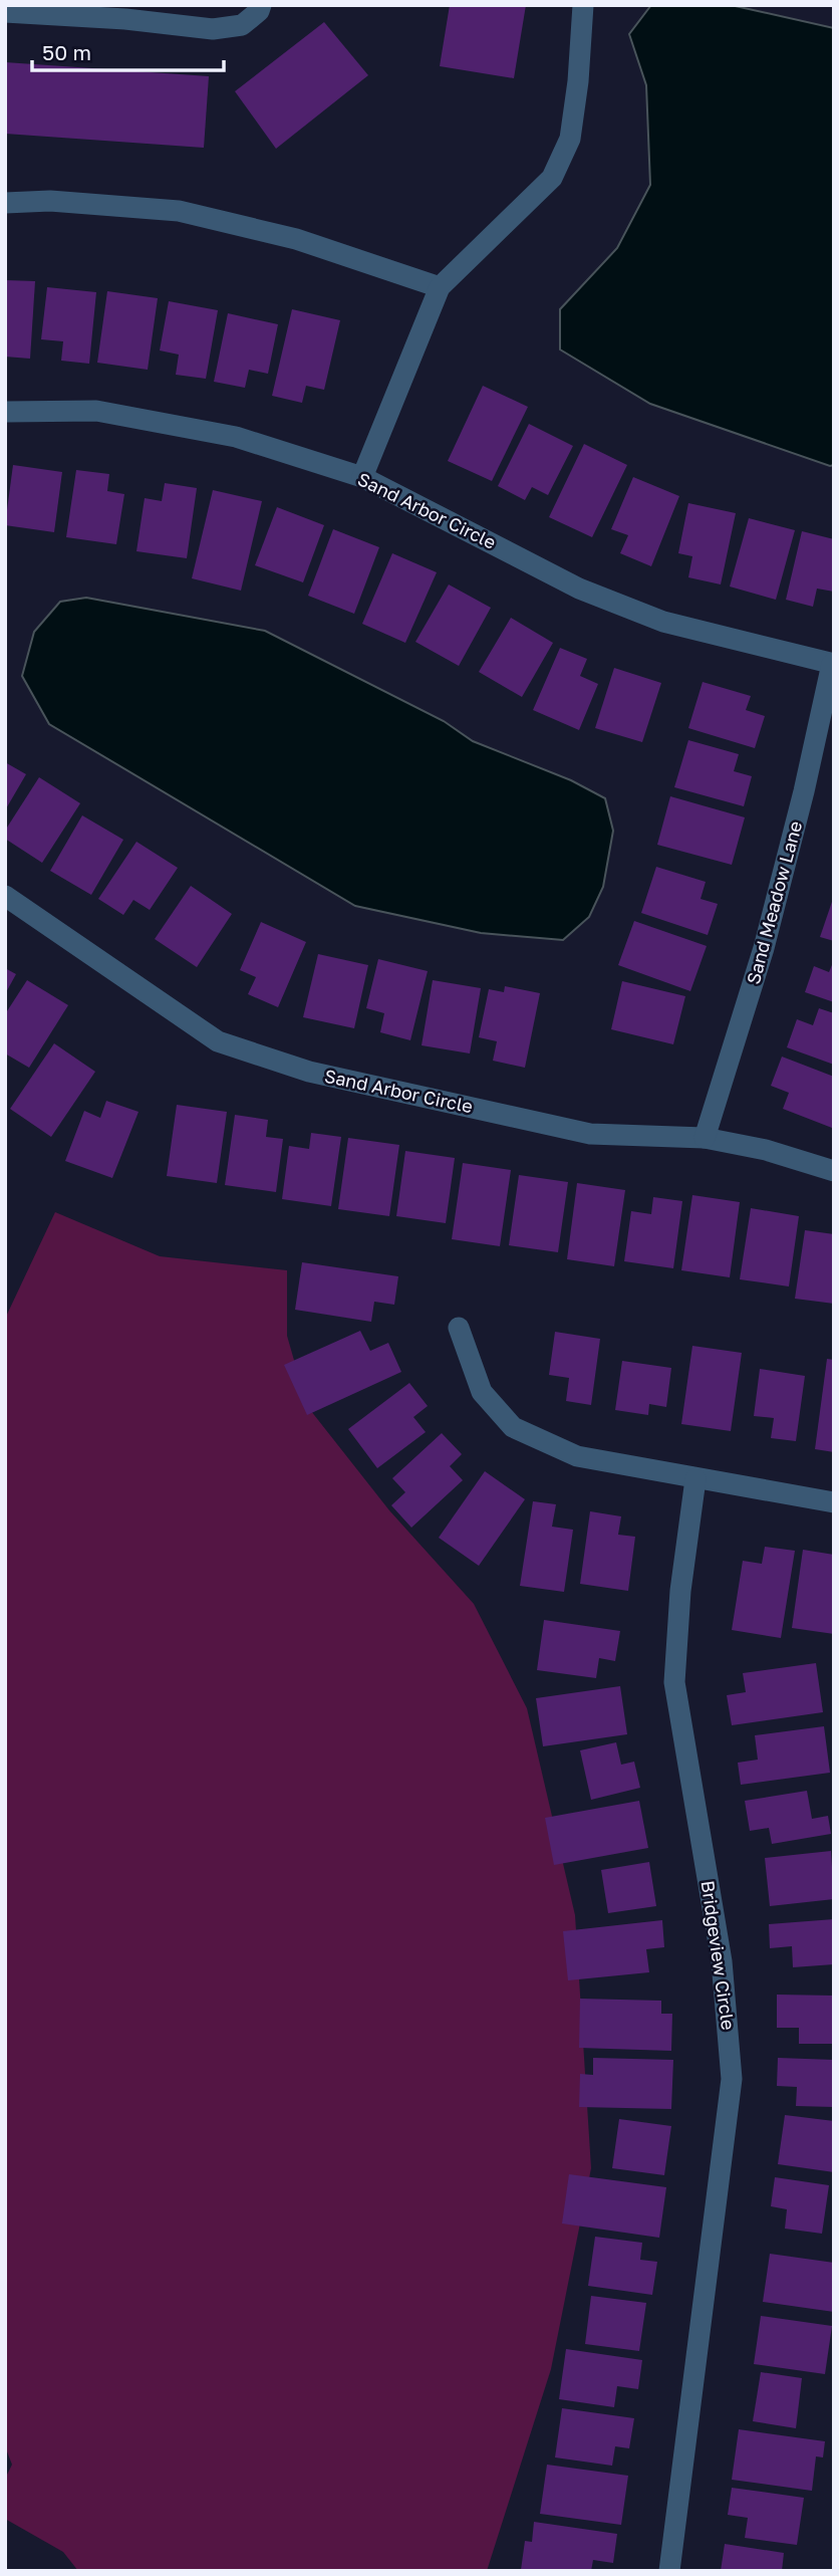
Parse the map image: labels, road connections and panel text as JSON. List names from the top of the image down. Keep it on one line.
{"streets":{"street":["Sand Arbor Circle","Sand Meadow Lane","Bridgeview Circle"]},"crossings":[["Sand Arbor Circle","Sand Meadow Lane"]],"scale_bar":"50 m"}
